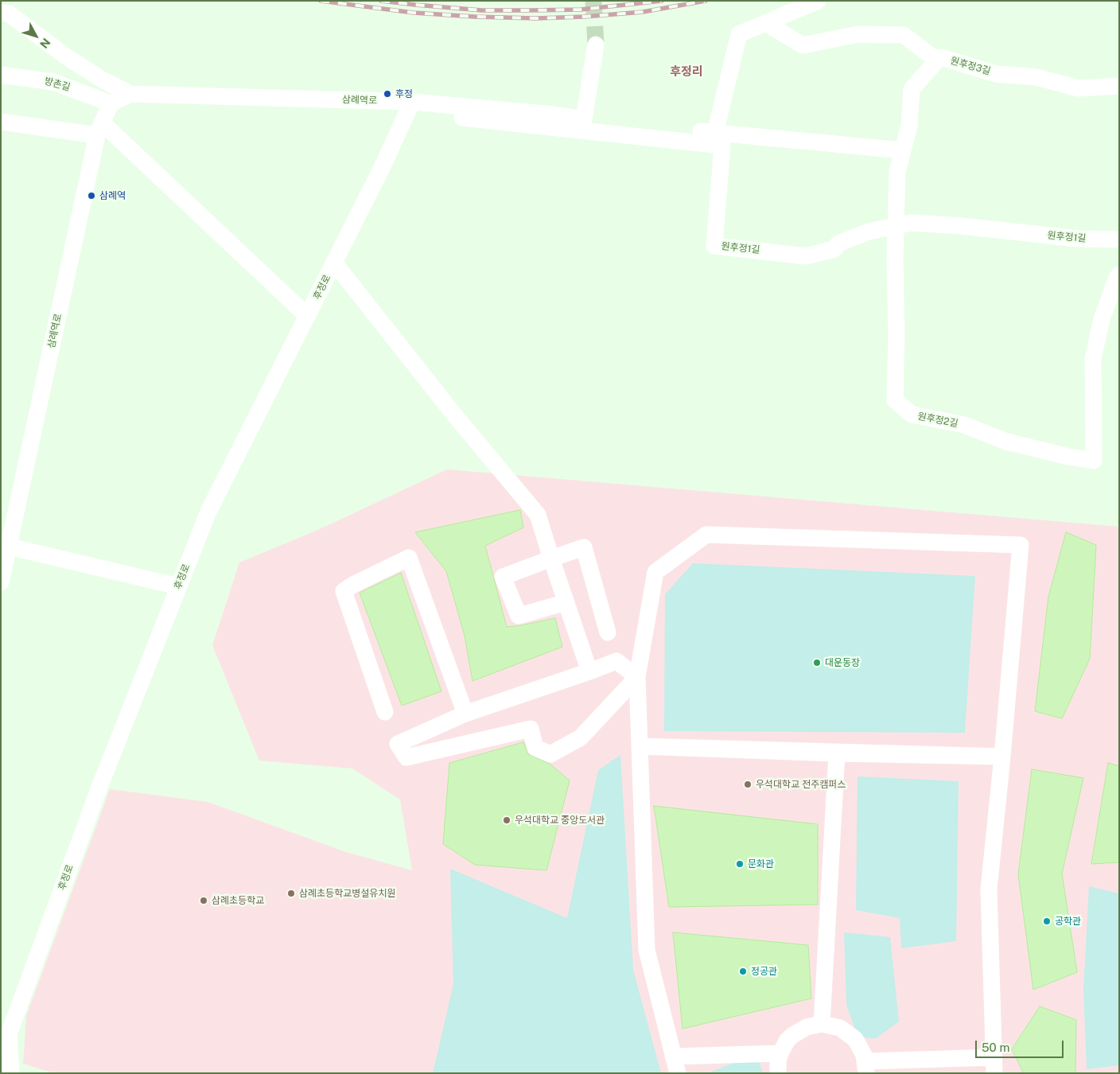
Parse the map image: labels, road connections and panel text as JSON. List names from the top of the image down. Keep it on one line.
{"streets":{"street":["원후정3길","방촌길","삼례역로","원후정1길","후정로","원후정2길"]},"crossings":[["원후정3길","원후정2길"],["방촌길","삼례역로"],["삼례역로","원후정1길"],["삼례역로","후정로"],["원후정1길","원후정2길"]],"districts":["후정리"],"places":["후정","삼례역","대운동장","우석대학교 전주캠퍼스","우석대학교 중앙도서관","문화관","삼례초등학교병설유치원","삼례초등학교","공학관","정공관"],"scale_bar":"50 m","north":"bottom right"}
